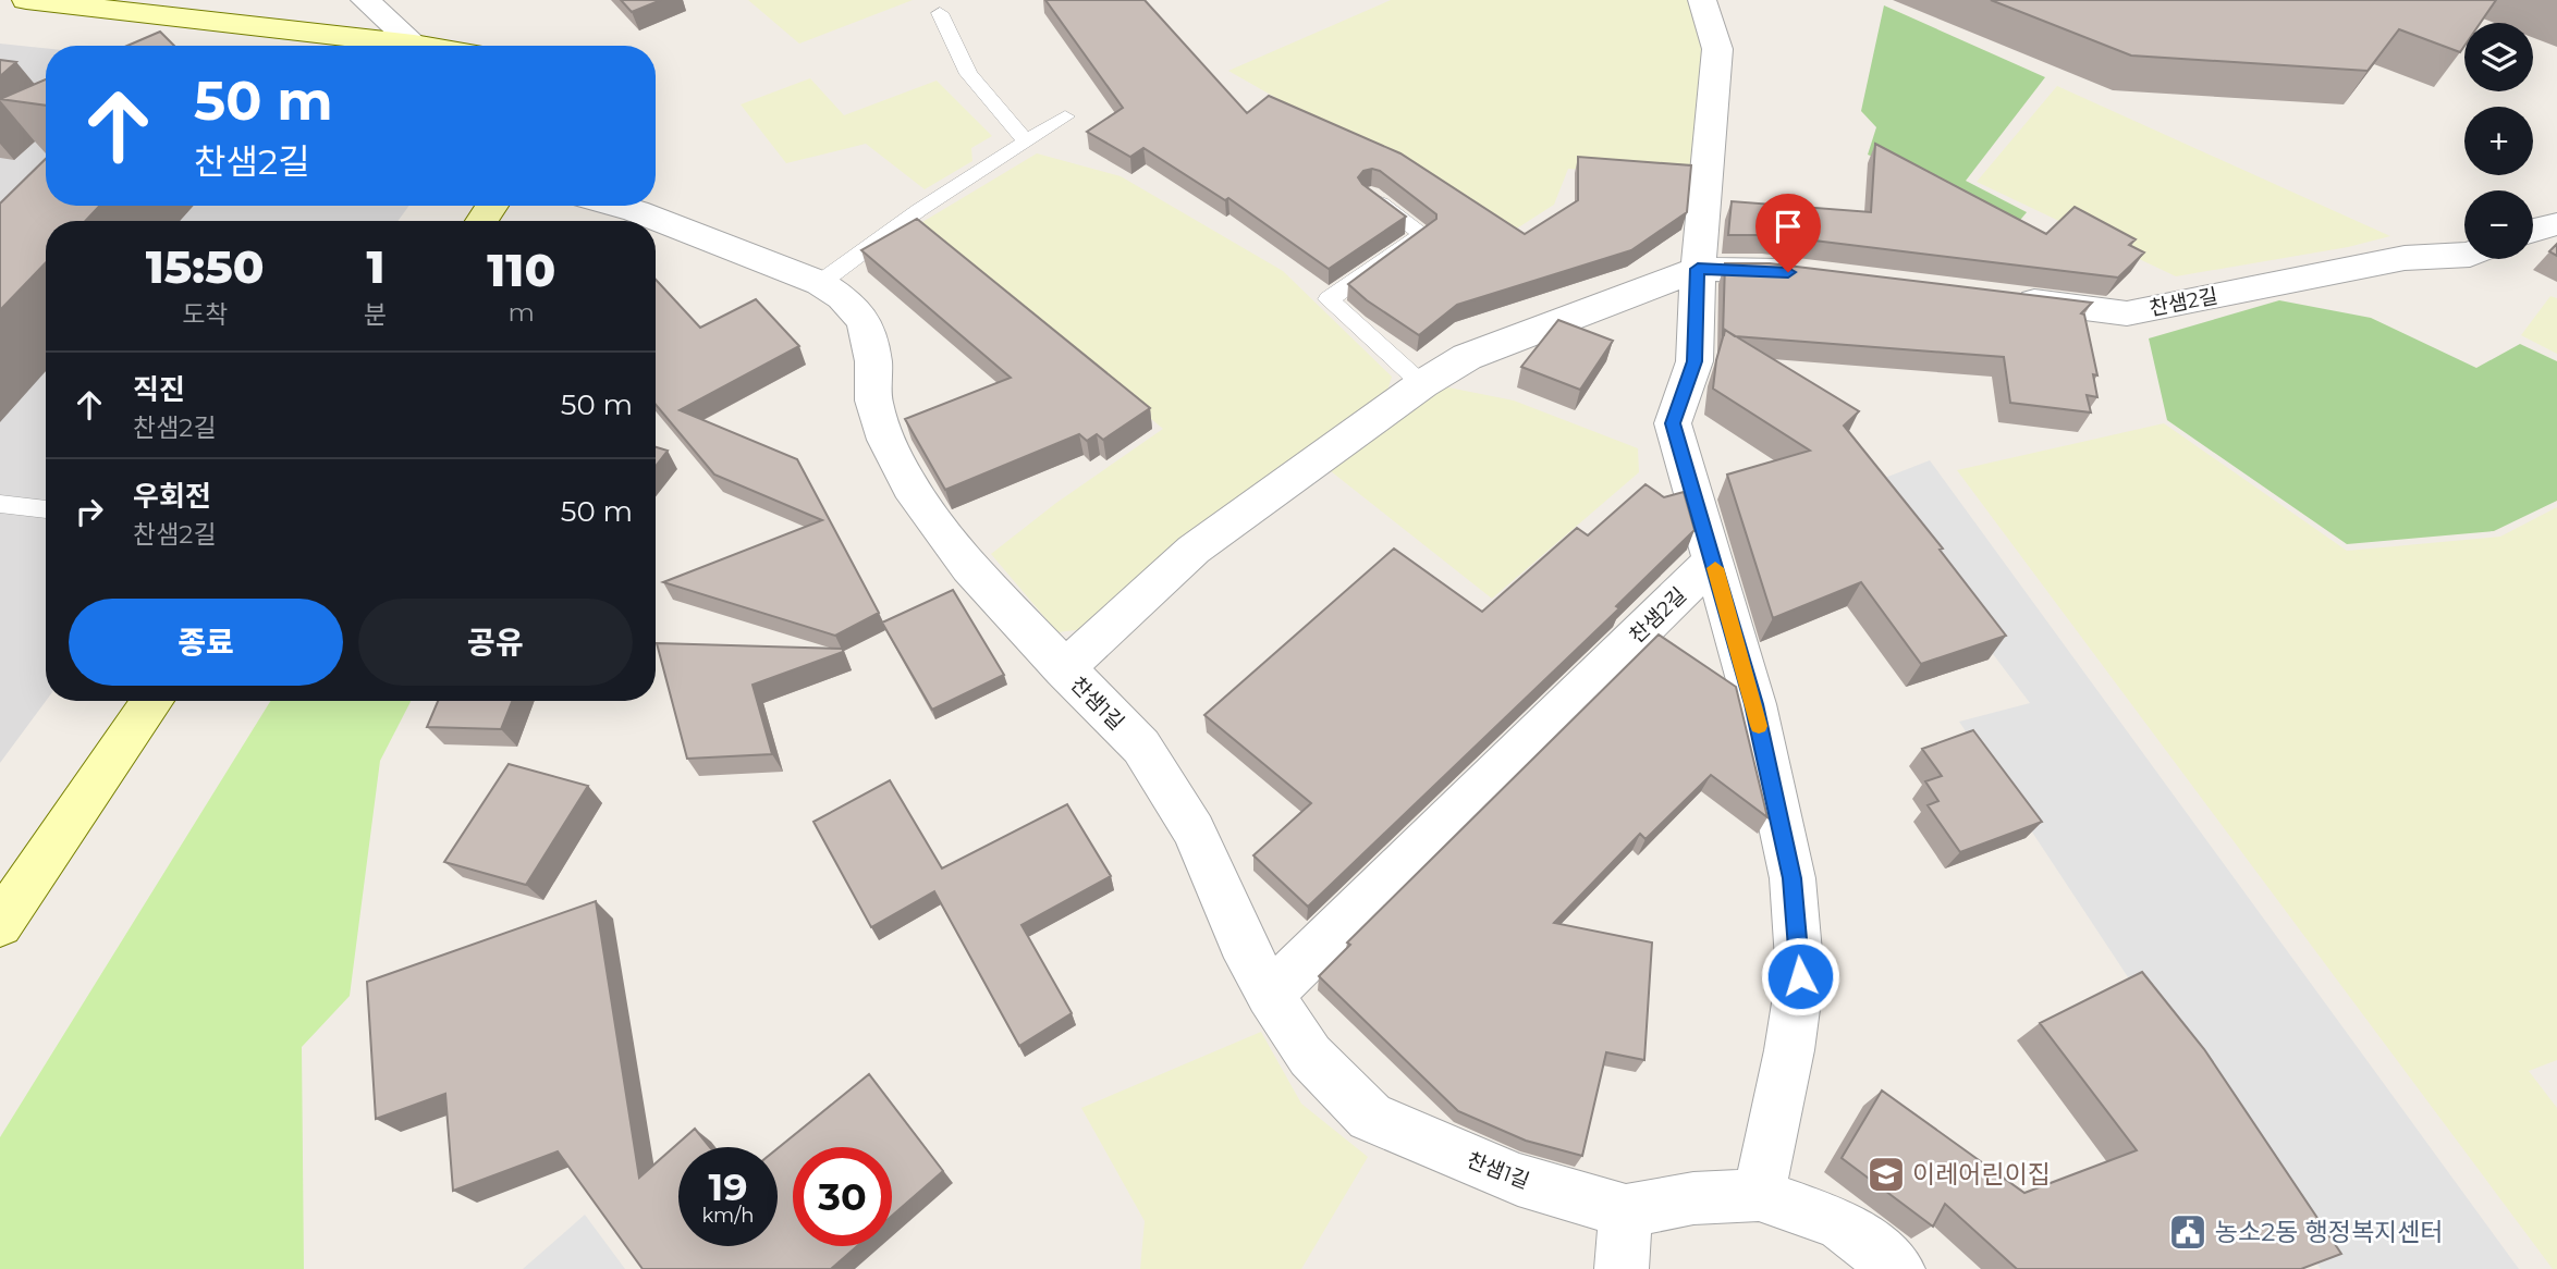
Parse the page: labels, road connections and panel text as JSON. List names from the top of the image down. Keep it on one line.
{"streets":{"street":["찬샘2길","찬샘1길"]},"crossings":[["찬샘2길","찬샘1길"]],"places":{"school or university":["이레어린이집"],"public building":["농소2동 행정복지센터"]},"page":{"map_buttons":["+","−"],"turn":["50 m","찬샘2길"],"eta":["15:50","도착","1","분","110","m"],"list":[{"name":"직진","note":"찬샘2길","value":"50 m"},{"name":"우회전","note":"찬샘2길","value":"50 m"}],"buttons":["종료","공유"],"speed":"19 km/h","limit":"30"}}
